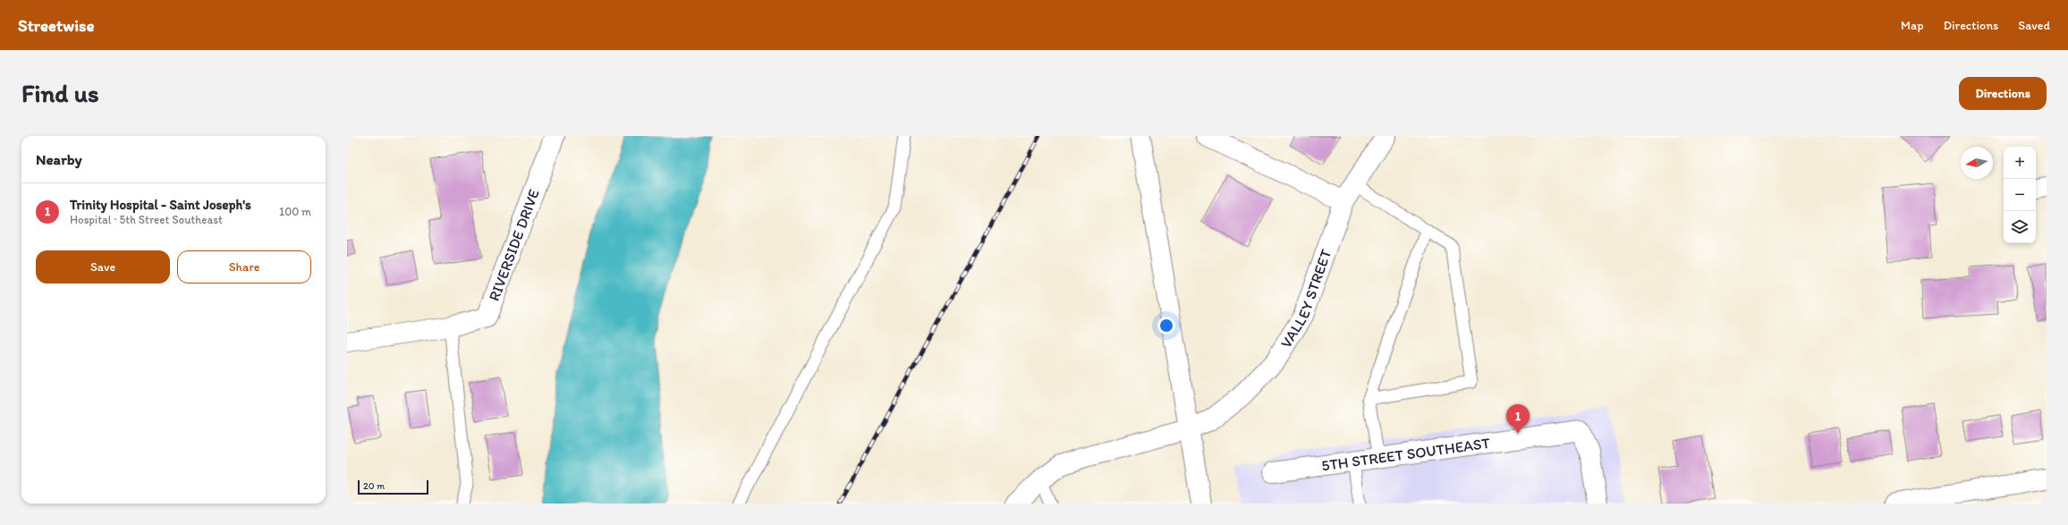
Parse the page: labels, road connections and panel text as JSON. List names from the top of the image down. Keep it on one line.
{"streets":{"street":["RIVERSIDE DRIVE","VALLEY STREET","5TH STREET SOUTHEAST"]},"scale_bar":"20 m","north":"left","page":{"header":"Streetwise","nav":["Map","Directions","Saved"],"buttons":["Directions",["Save","Share"]],"title":"Find us","heading":"Nearby","map_buttons":["+","−"],"list":[{"mark":"1","name":"Trinity Hospital - Saint Joseph's","note":"Hospital · 5th Street Southeast","value":"100 m"}],"pins":"1","scale":"20 m"}}
